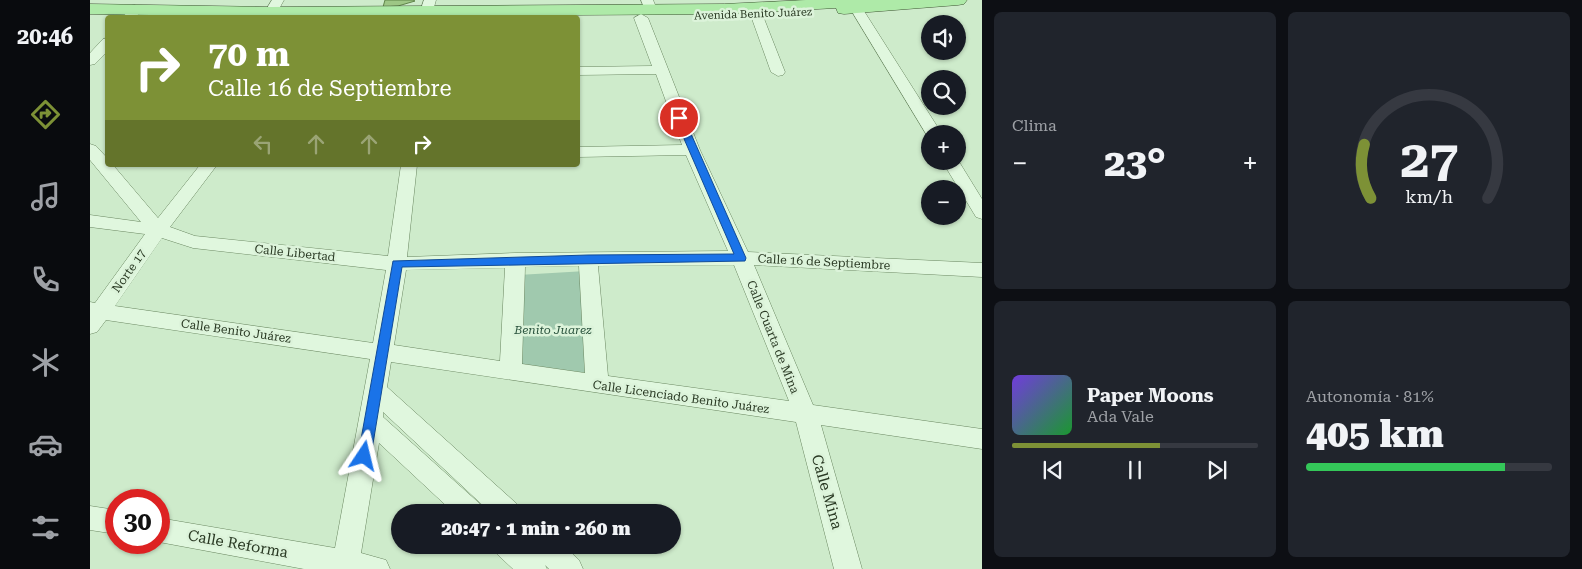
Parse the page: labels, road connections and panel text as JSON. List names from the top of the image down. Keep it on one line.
{"streets":{"main road":["Avenida Benito Juárez"],"street":["Calle Libertad","Calle 16 de Septiembre","Norte 17","Calle Benito Juárez","Calle Cuarta de Mina","Calle Licenciado Benito Juárez","Calle Mina","Calle Reforma"]},"crossings":[["Avenida Benito Juárez","Calle Cuarta de Mina"],["Calle Libertad","Calle 16 de Septiembre"],["Calle Libertad","Norte 17"],["Calle 16 de Septiembre","Calle Cuarta de Mina"],["Norte 17","Calle Benito Juárez"],["Calle Benito Juárez","Calle Licenciado Benito Juárez"],["Calle Cuarta de Mina","Calle Licenciado Benito Juárez"],["Calle Cuarta de Mina","Calle Mina"],["Calle Licenciado Benito Juárez","Calle Mina"]],"parks":["Benito Juarez"],"page":{"tabs":"20:46","tile":["Clima",["Autonomía · 81%","405 km"]],"map_buttons":["+","−"],"turn":["70 m","Calle 16 de Septiembre"],"heat":["−","23°","+"],"song":["Paper Moons","Ada Vale"],"limit":"30","trip":"20:47 · 1 min · 260 m","gauge":["27","km/h"]}}
